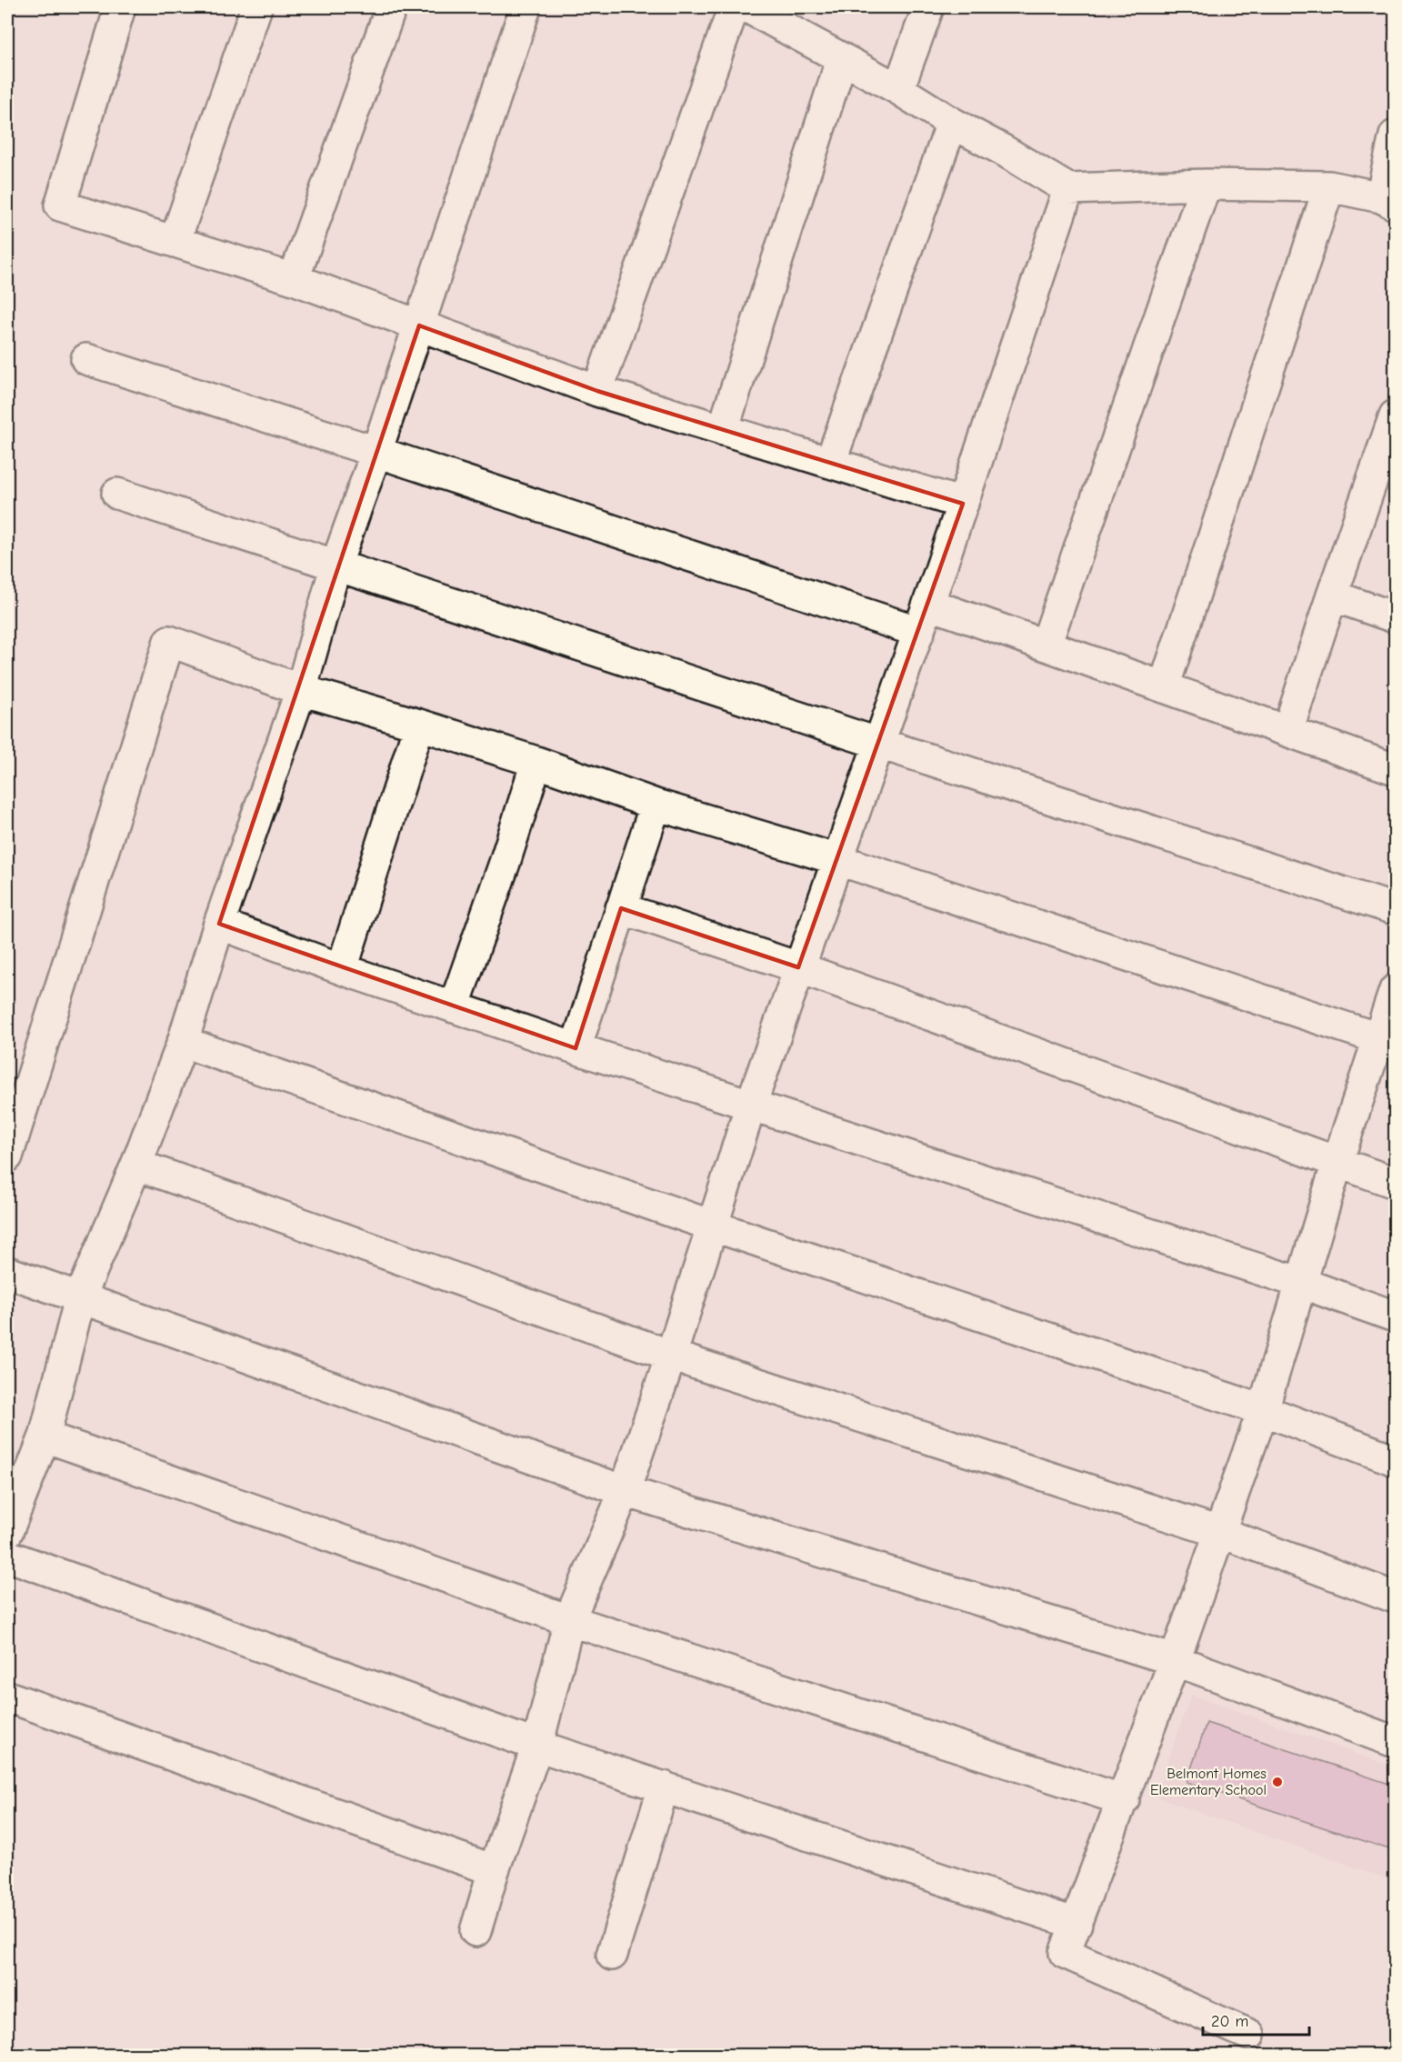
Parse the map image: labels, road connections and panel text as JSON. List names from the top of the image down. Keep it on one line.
{"places":["Belmont Homes Elementary School"],"scale_bar":"20 m"}
